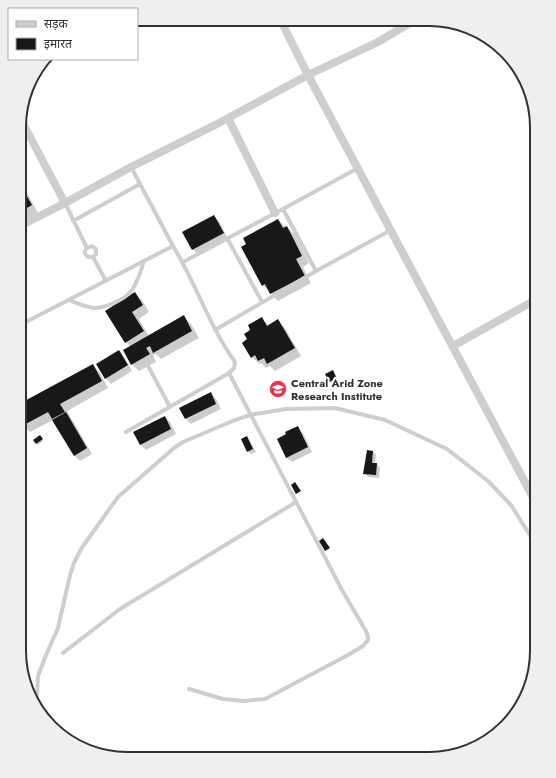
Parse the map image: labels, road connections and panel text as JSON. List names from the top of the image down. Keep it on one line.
{"places":{"school or university":["Central Arid Zone Research Institute"]},"legend":["सड़क","इमारत"]}
